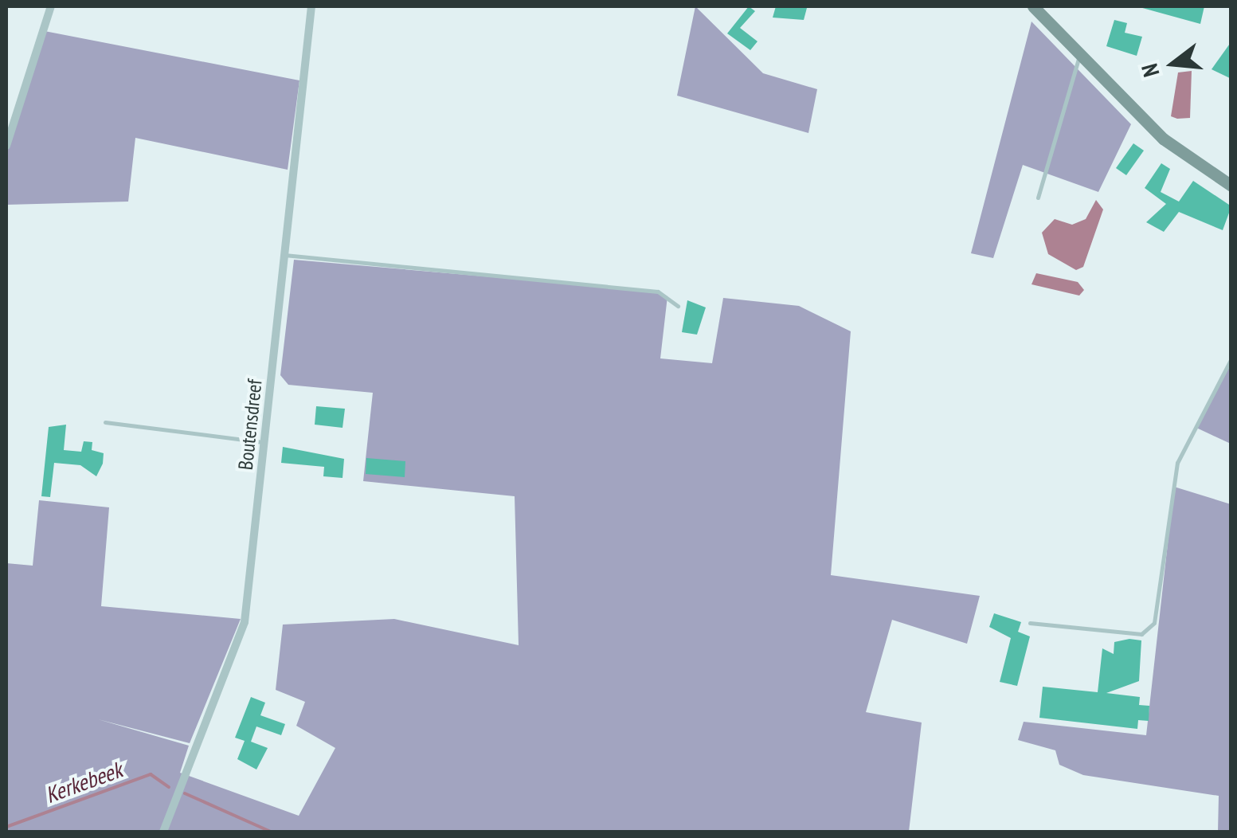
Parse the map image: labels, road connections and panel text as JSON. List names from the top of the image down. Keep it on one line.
{"streets":{"street":["Boutensdreef"]},"water":["Kerkebeek"],"north":"left"}
